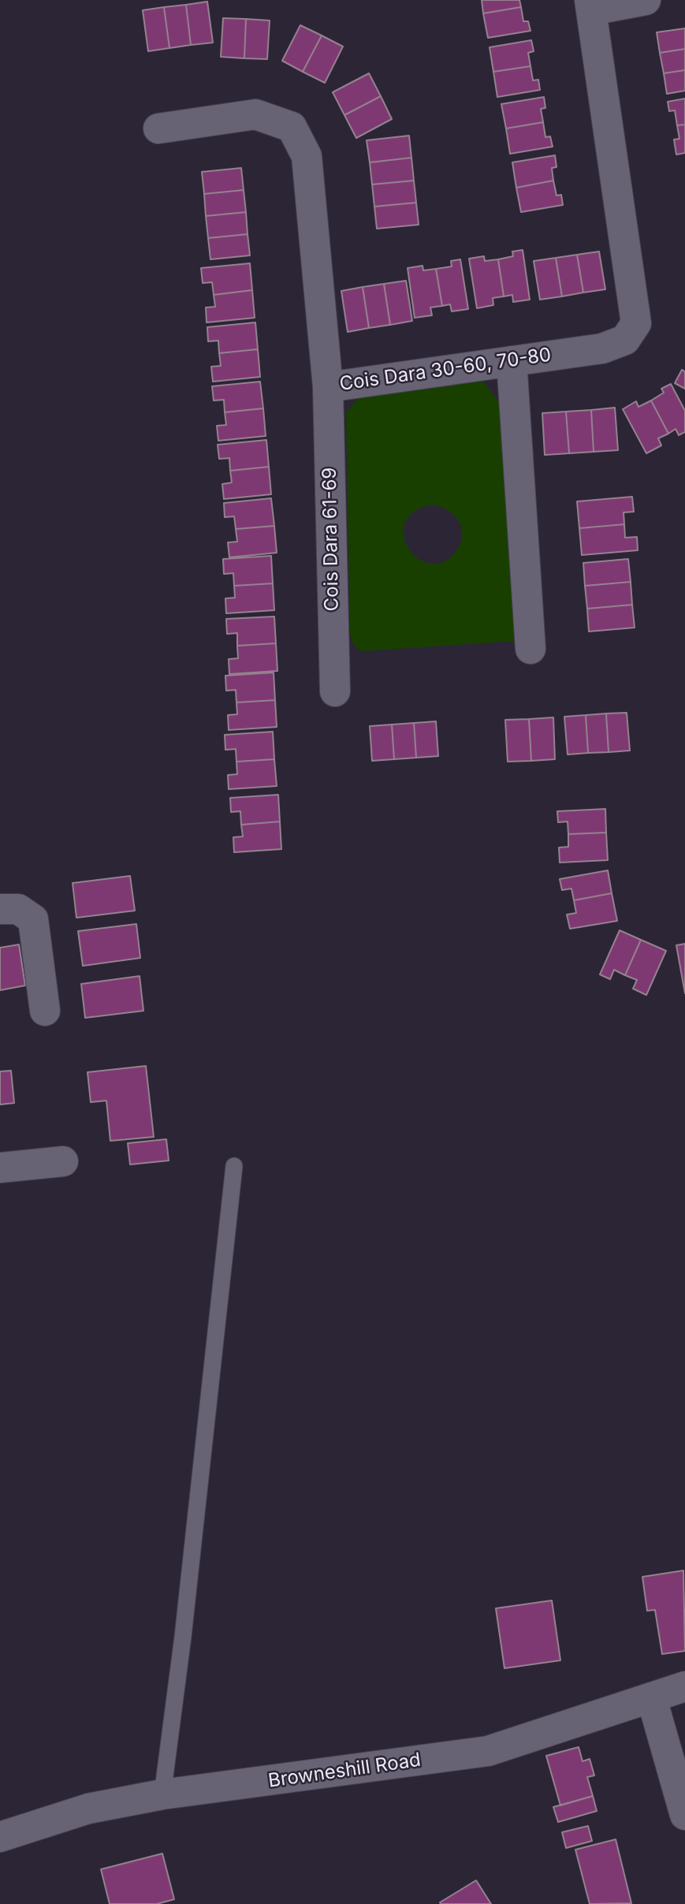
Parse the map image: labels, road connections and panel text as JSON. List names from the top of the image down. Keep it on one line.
{"streets":{"street":["Cois Dara 30-60, 70-80","Cois Dara 61-69","Browneshill Road"]},"crossings":[["Cois Dara 30-60, 70-80","Cois Dara 61-69"]]}
